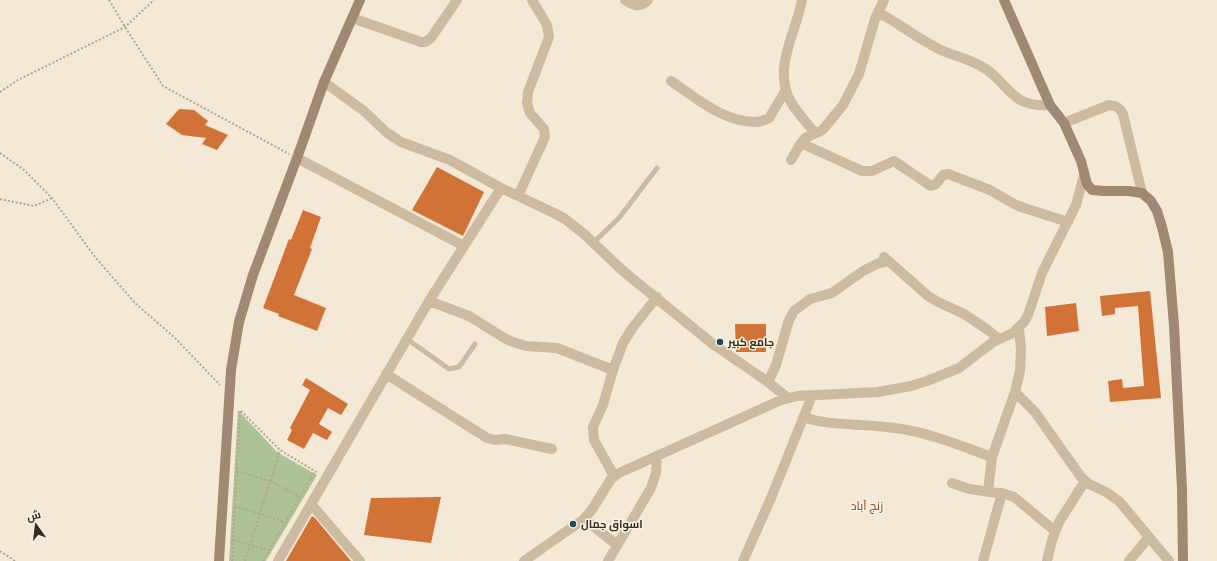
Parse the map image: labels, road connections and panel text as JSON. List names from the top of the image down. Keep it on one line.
{"districts":["زنج آباد"],"places":["جامع كبير","اسواق جمال"],"north":"top"}
